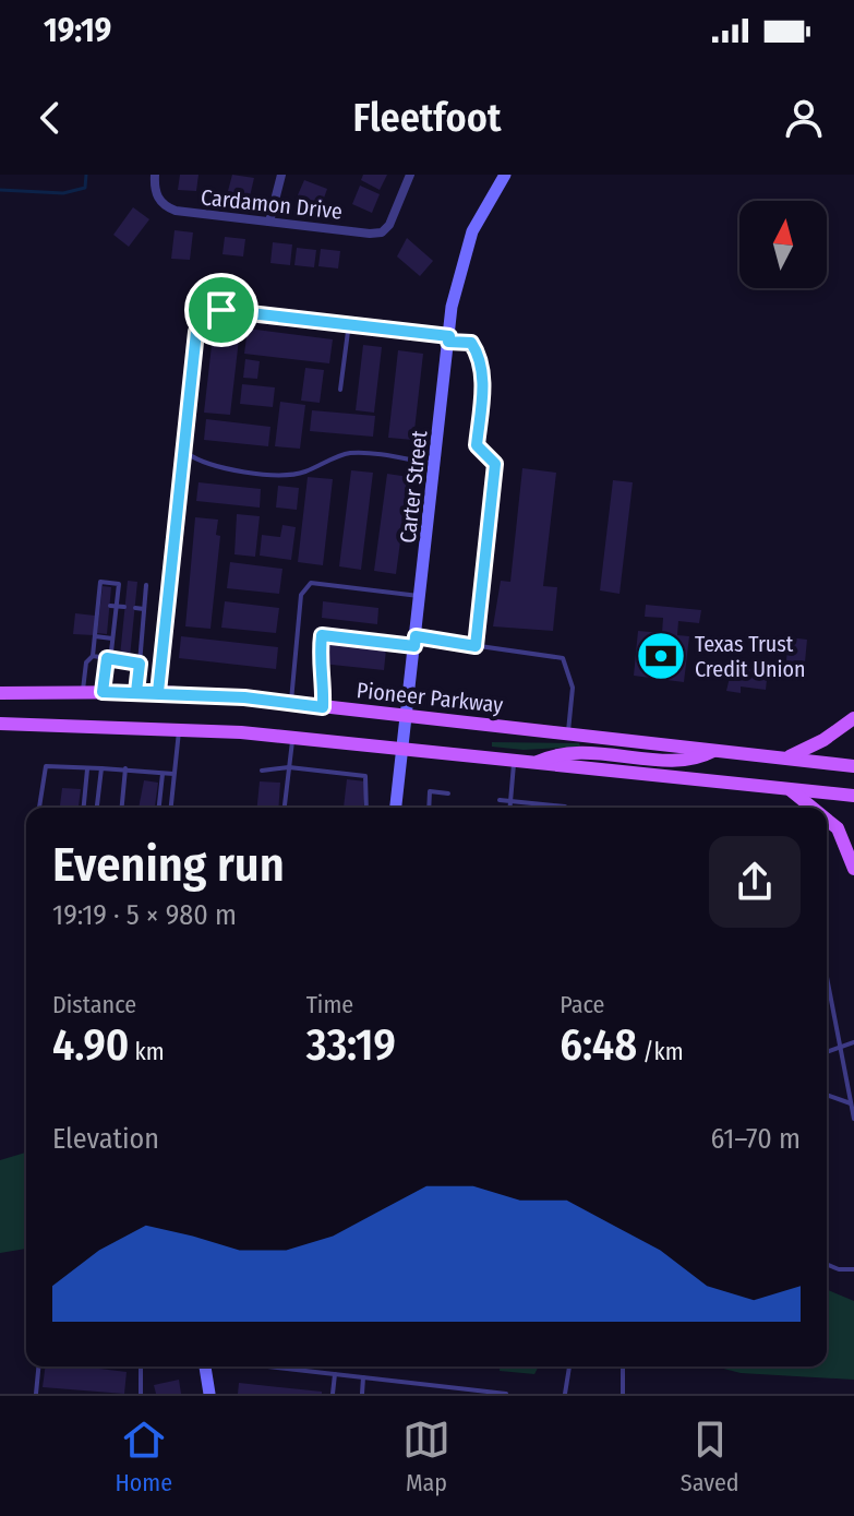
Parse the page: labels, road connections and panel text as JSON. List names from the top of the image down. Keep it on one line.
{"streets":{"main road":["Pioneer Parkway"],"street":["Cardamon Drive","Carter Street"]},"crossings":[["Carter Street","Pioneer Parkway"]],"places":{"bank":["Texas Trust Credit Union"]},"north":"top","page":{"status":"19:19","header":"Fleetfoot","heading":["Evening run","19:19 · 5 × 980 m"],"stats":[["Distance","4.90 km"],["Time","33:19"],["Pace","6:48 /km"]],"chart":["Elevation","61–70 m"],"tabs":["Home","Map","Saved"]}}
